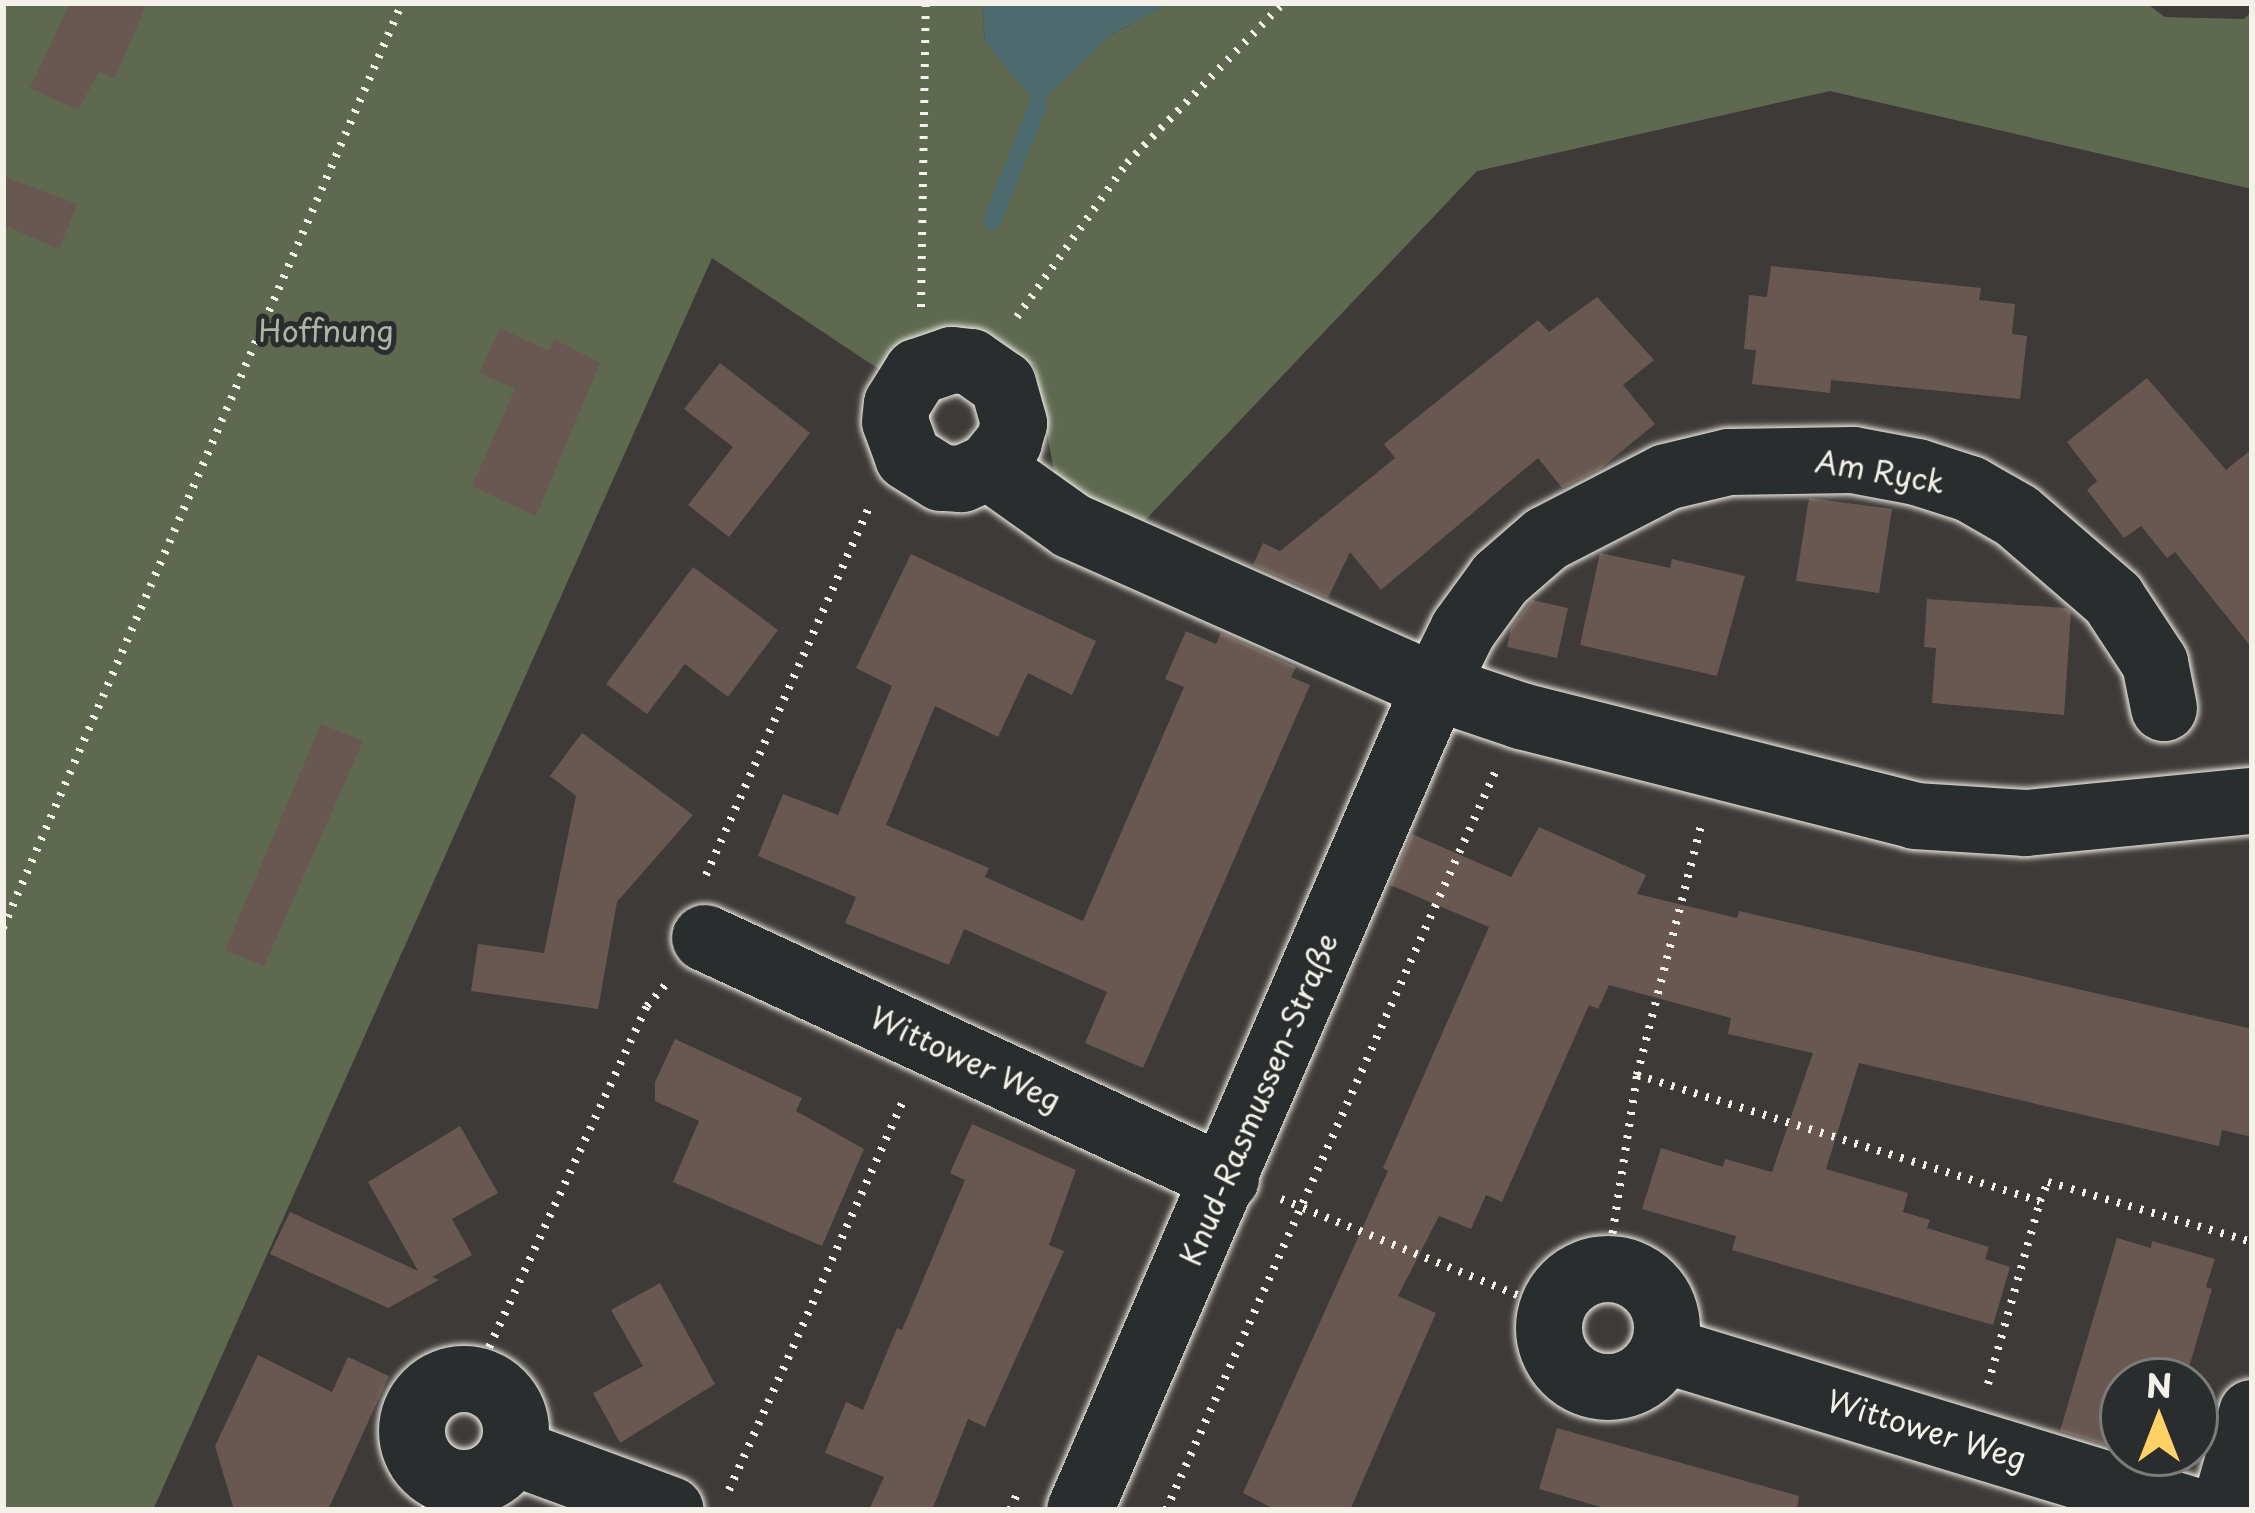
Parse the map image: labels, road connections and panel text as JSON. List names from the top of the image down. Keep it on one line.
{"streets":{"street":["Am Ryck","Wittower Weg","Knud-Rasmussen-Straße"]},"crossings":[["Am Ryck","Knud-Rasmussen-Straße"],["Wittower Weg","Knud-Rasmussen-Straße"]],"parks":["Hoffnung"],"north":"top"}
